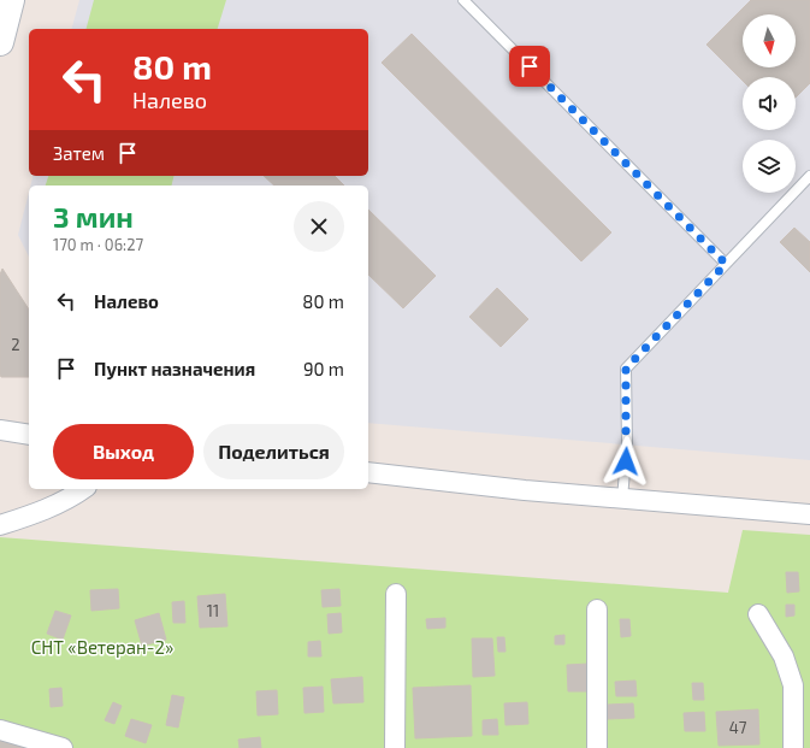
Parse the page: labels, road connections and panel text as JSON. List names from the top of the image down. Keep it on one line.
{"parks":["СНТ «Ветеран-2»"],"house_numbers":["2","11","47"],"north":"bottom","page":{"turn":["80 m","Налево"],"then":"Затем","heading":["3 мин","170 m · 06:27"],"list":[{"name":"Налево","value":"80 m"},{"name":"Пункт назначения","value":"90 m"}],"buttons":["Выход","Поделиться"]}}
